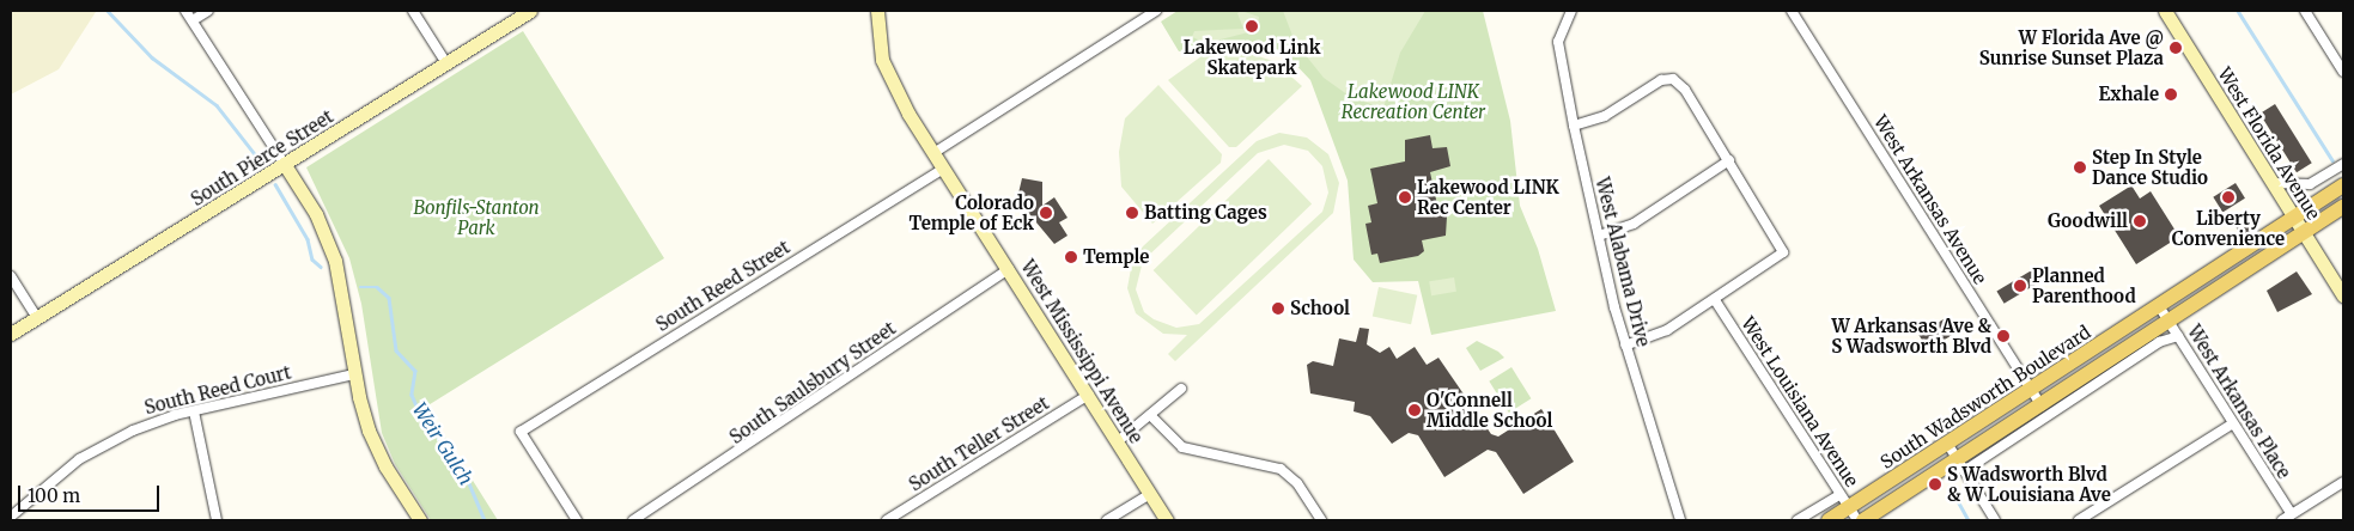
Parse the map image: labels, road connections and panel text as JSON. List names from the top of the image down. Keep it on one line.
{"streets":{"main road":["South Wadsworth Boulevard"],"street":["West Florida Avenue","South Pierce Street","West Arkansas Avenue","West Alabama Drive","South Reed Street","West Mississippi Avenue","South Saulsbury Street","South Reed Court","West Louisiana Avenue","West Arkansas Place","South Teller Street"]},"crossings":[["West Florida Avenue","South Wadsworth Boulevard"],["West Arkansas Avenue","South Wadsworth Boulevard"],["South Reed Street","West Mississippi Avenue"],["West Mississippi Avenue","South Saulsbury Street"],["West Mississippi Avenue","South Teller Street"],["South Wadsworth Boulevard","West Louisiana Avenue"],["South Wadsworth Boulevard","West Arkansas Place"]],"water":["Weir Gulch"],"parks":["Lakewood LINK Recreation Center","Bonfils-Stanton Park"],"places":["Lakewood Link Skatepark","W Florida Ave @ Sunrise Sunset Plaza","Exhale","Step In Style Dance Studio","Lakewood LINK Rec Center","Liberty Convenience","Colorado Temple of Eck","Batting Cages","Goodwill","Temple","Planned Parenthood","School","W Arkansas Ave & S Wadsworth Blvd","O'Connell Middle School","S Wadsworth Blvd & W Louisiana Ave"],"scale_bar":"100 m"}
